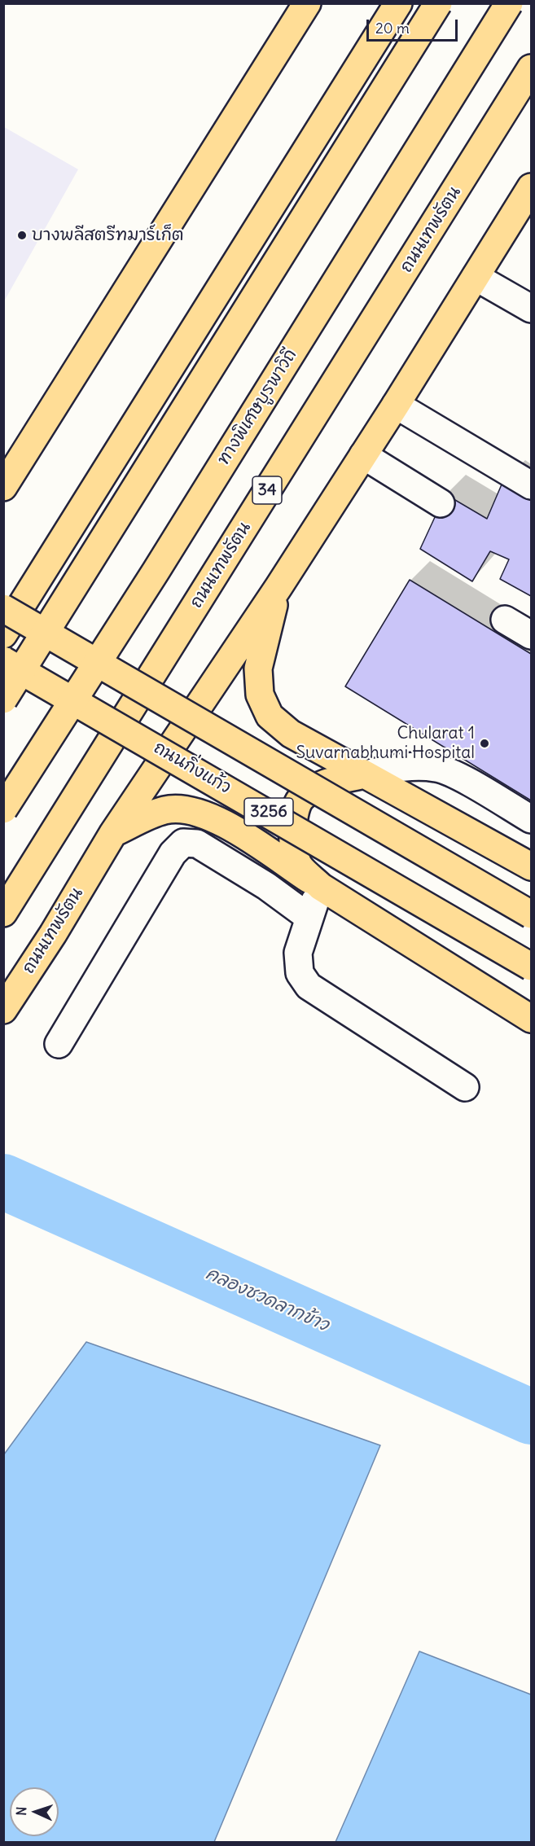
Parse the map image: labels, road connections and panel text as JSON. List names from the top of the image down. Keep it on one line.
{"streets":{"main road":["ถนนเทพรัตน","ทางพิเศษบูรพาวิถี","34","ถนนกิ่งแก้ว","3256"]},"water":["คลองชวดลากข้าว"],"places":["บางพลีสตรีทมาร์เก็ต","Chularat 1 Suvarnabhumi Hospital"],"scale_bar":"20 m","north":"left"}
